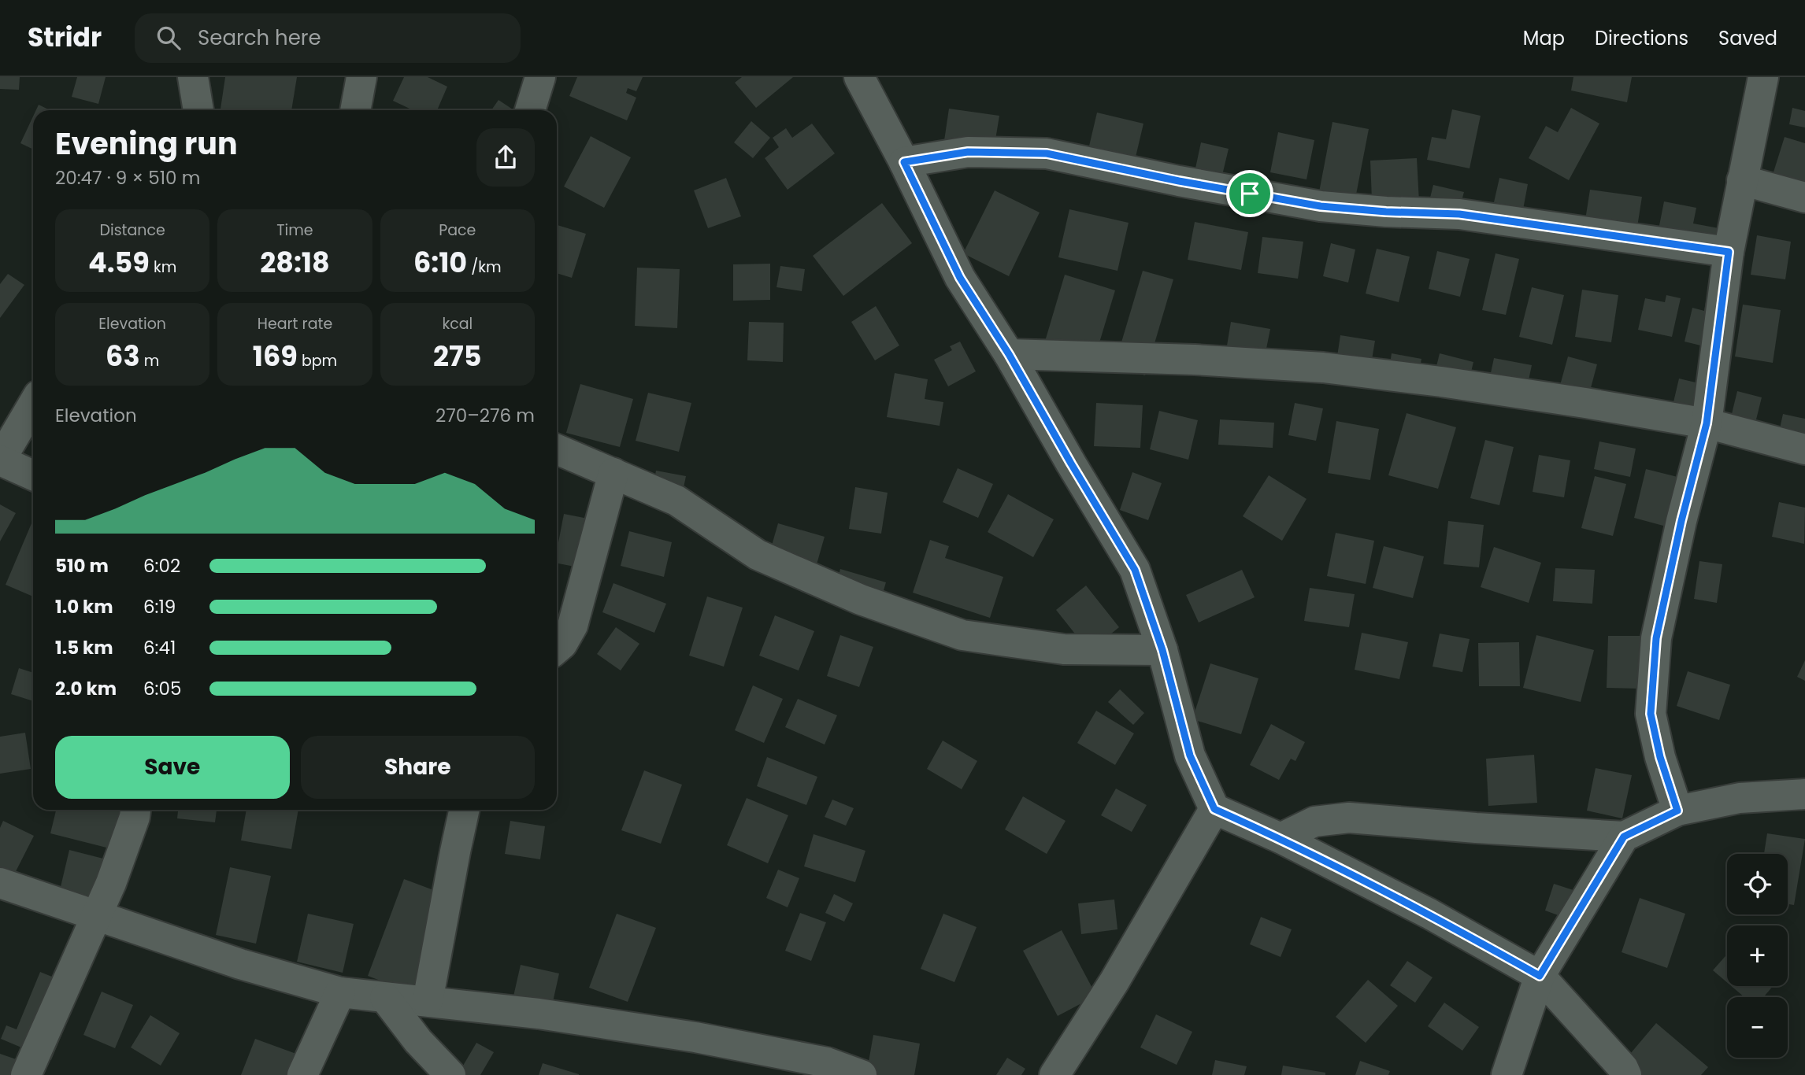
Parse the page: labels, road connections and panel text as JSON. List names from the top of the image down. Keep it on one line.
{"page":{"header":"Stridr","search":"Search here","nav":["Map","Directions","Saved"],"heading":["Evening run","20:47 · 9 × 510 m"],"stats":[["Distance","4.59 km"],["Time","28:18"],["Pace","6:10 /km"],["Elevation","63 m"],["Heart rate","169 bpm"],["kcal","275"]],"chart":["Elevation","270–276 m"],"list":[{"name":"510 m","note":"6:02"},{"name":"1.0 km","note":"6:19"},{"name":"1.5 km","note":"6:41"},{"name":"2.0 km","note":"6:05"}],"buttons":["Save","Share"],"map_buttons":["+","−"]}}
